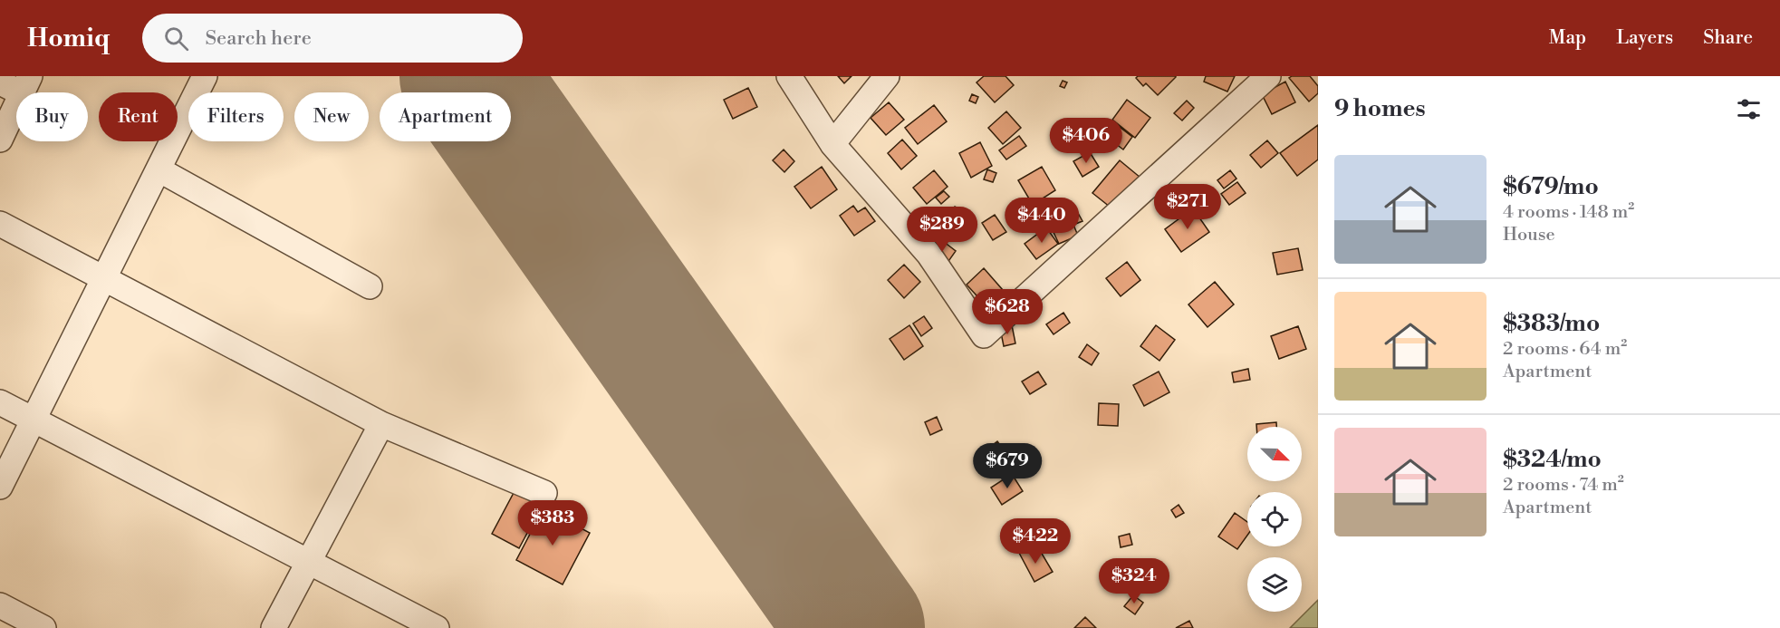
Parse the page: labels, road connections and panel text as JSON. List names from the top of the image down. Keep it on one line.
{"north":"bottom right","page":{"header":"Homiq","search":"Search here","nav":["Map","Layers","Share"],"heading":"9 homes","chip":["Buy","Rent","Filters","New","Apartment"],"price":["$406","$271","$440","$289","$628","$679","$383","$422","$324"],"list":[{"name":"$679/mo","note":"4 rooms · 148 m² · House"},{"name":"$383/mo","note":"2 rooms · 64 m² · Apartment"},{"name":"$324/mo","note":"2 rooms · 74 m² · Apartment"}]}}
